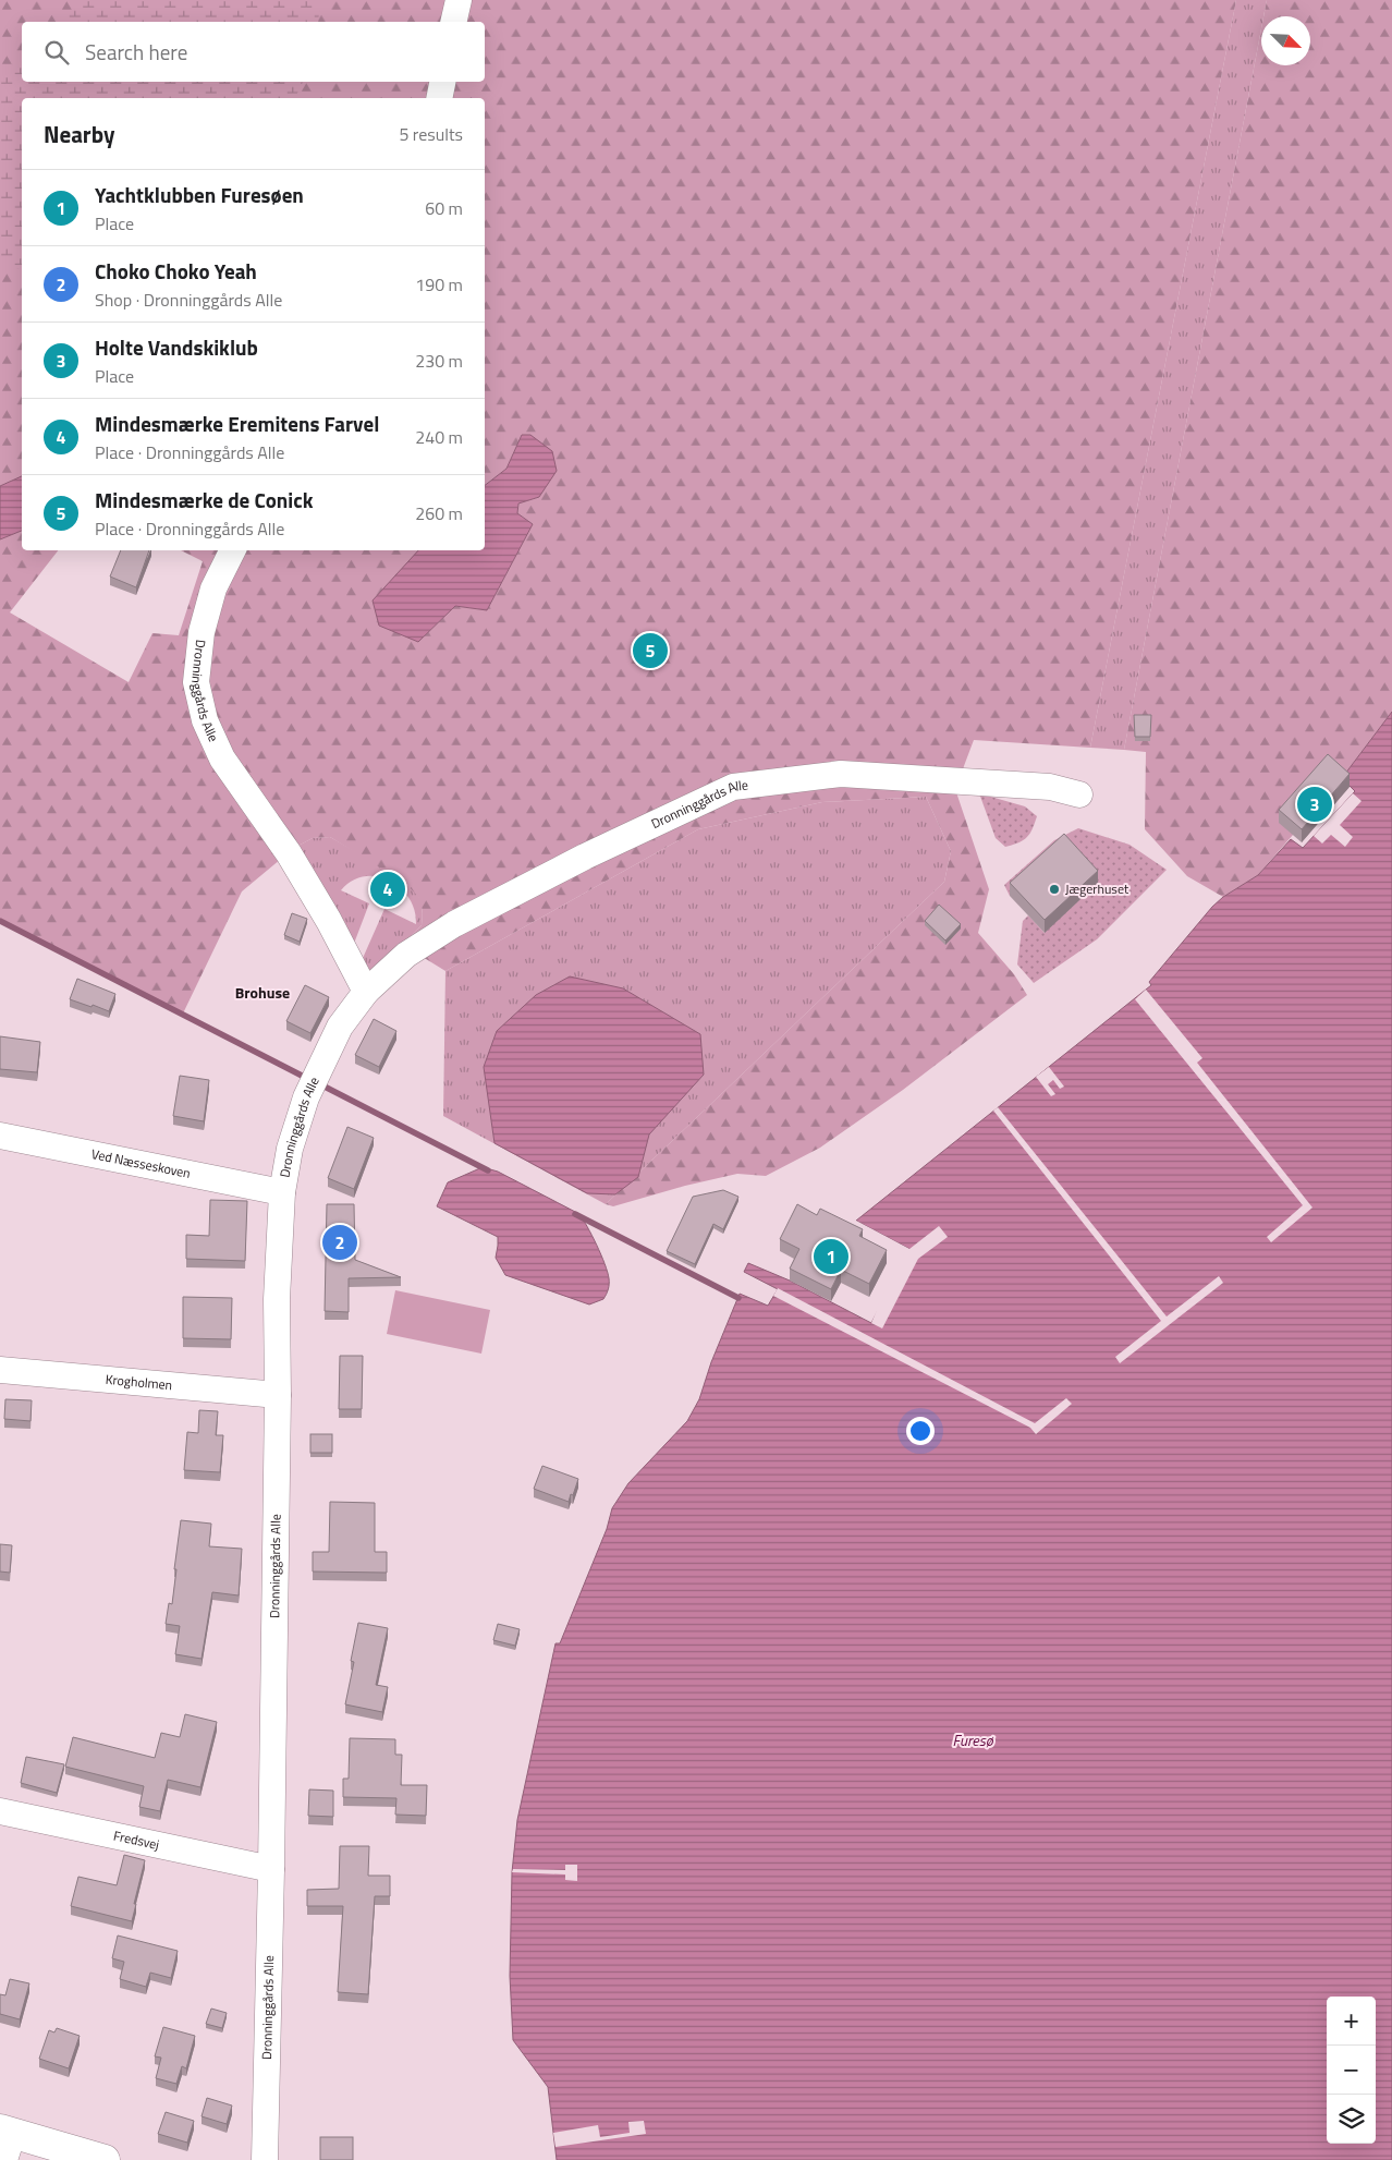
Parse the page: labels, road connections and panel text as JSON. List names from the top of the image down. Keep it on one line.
{"streets":{"street":["Dronninggårds Alle","Ved Næsseskoven","Krogholmen","Fredsvej"]},"crossings":[["Dronninggårds Alle","Ved Næsseskoven"],["Dronninggårds Alle","Krogholmen"],["Dronninggårds Alle","Fredsvej"]],"districts":["Brohuse"],"water":["Furesø"],"places":["Jægerhuset"],"north":"bottom right","page":{"search":"Search here","heading":["Nearby","5 results"],"list":[{"mark":"1","name":"Yachtklubben Furesøen","note":"Place","value":"60 m"},{"mark":"2","name":"Choko Choko Yeah","note":"Shop · Dronninggårds Alle","value":"190 m"},{"mark":"3","name":"Holte Vandskiklub","note":"Place","value":"230 m"},{"mark":"4","name":"Mindesmærke Eremitens Farvel","note":"Place · Dronninggårds Alle","value":"240 m"},{"mark":"5","name":"Mindesmærke de Conick","note":"Place · Dronninggårds Alle","value":"260 m"}],"pins":["5","3","4","2","1"],"map_buttons":["+","−"]}}
